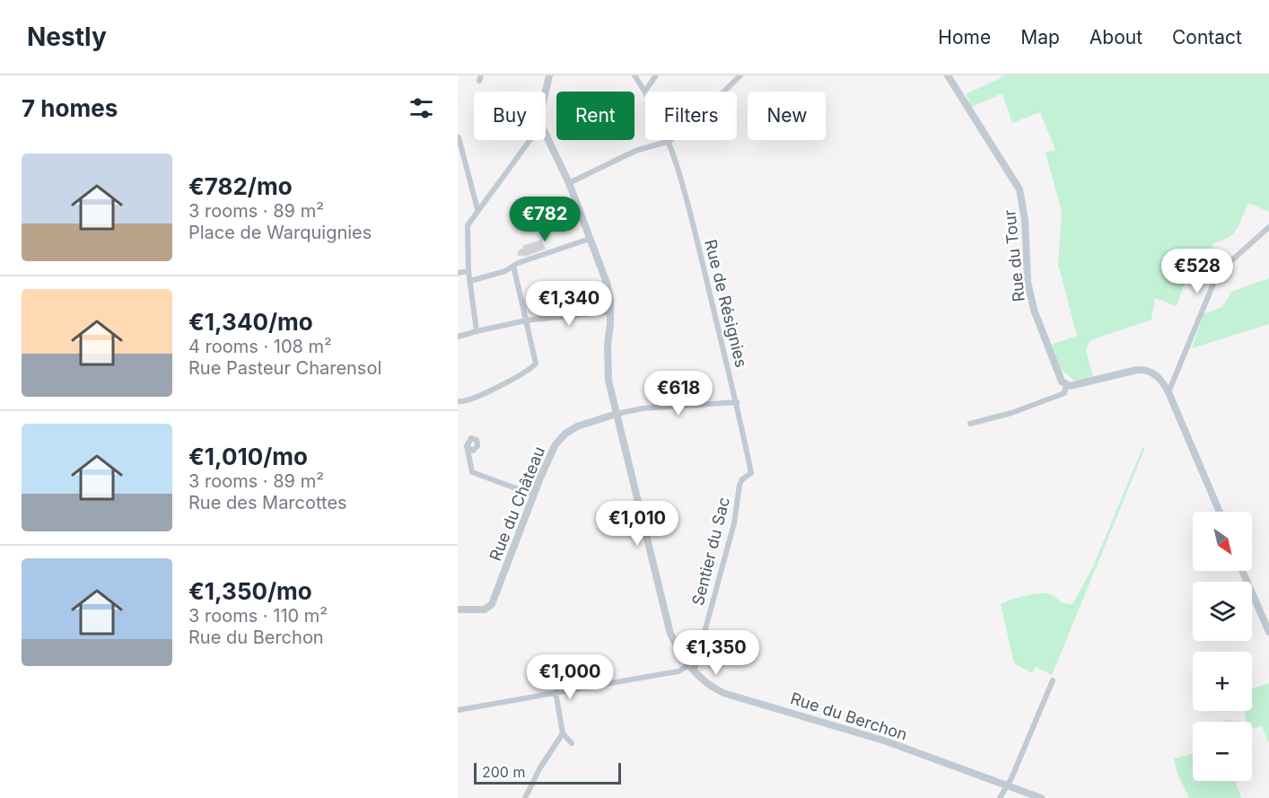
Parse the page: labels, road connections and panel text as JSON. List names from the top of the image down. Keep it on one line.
{"streets":{"street":["Rue du Tour","Rue de Résignies","Rue du Château","Sentier du Sac","Rue du Berchon"]},"crossings":[["Rue de Résignies","Sentier du Sac"],["Sentier du Sac","Rue du Berchon"]],"scale_bar":"200 m","north":"bottom right","page":{"header":"Nestly","nav":["Home","Map","About","Contact"],"heading":"7 homes","chip":["Buy","Rent","Filters","New"],"list":[{"name":"€782/mo","note":"3 rooms · 89 m² · Place de Warquignies"},{"name":"€1,340/mo","note":"4 rooms · 108 m² · Rue Pasteur Charensol"},{"name":"€1,010/mo","note":"3 rooms · 89 m² · Rue des Marcottes"},{"name":"€1,350/mo","note":"3 rooms · 110 m² · Rue du Berchon"}],"price":["€782","€528","€1,340","€618","€1,010","€1,350","€1,000"],"map_buttons":["+","−"],"scale":"200 m"}}
